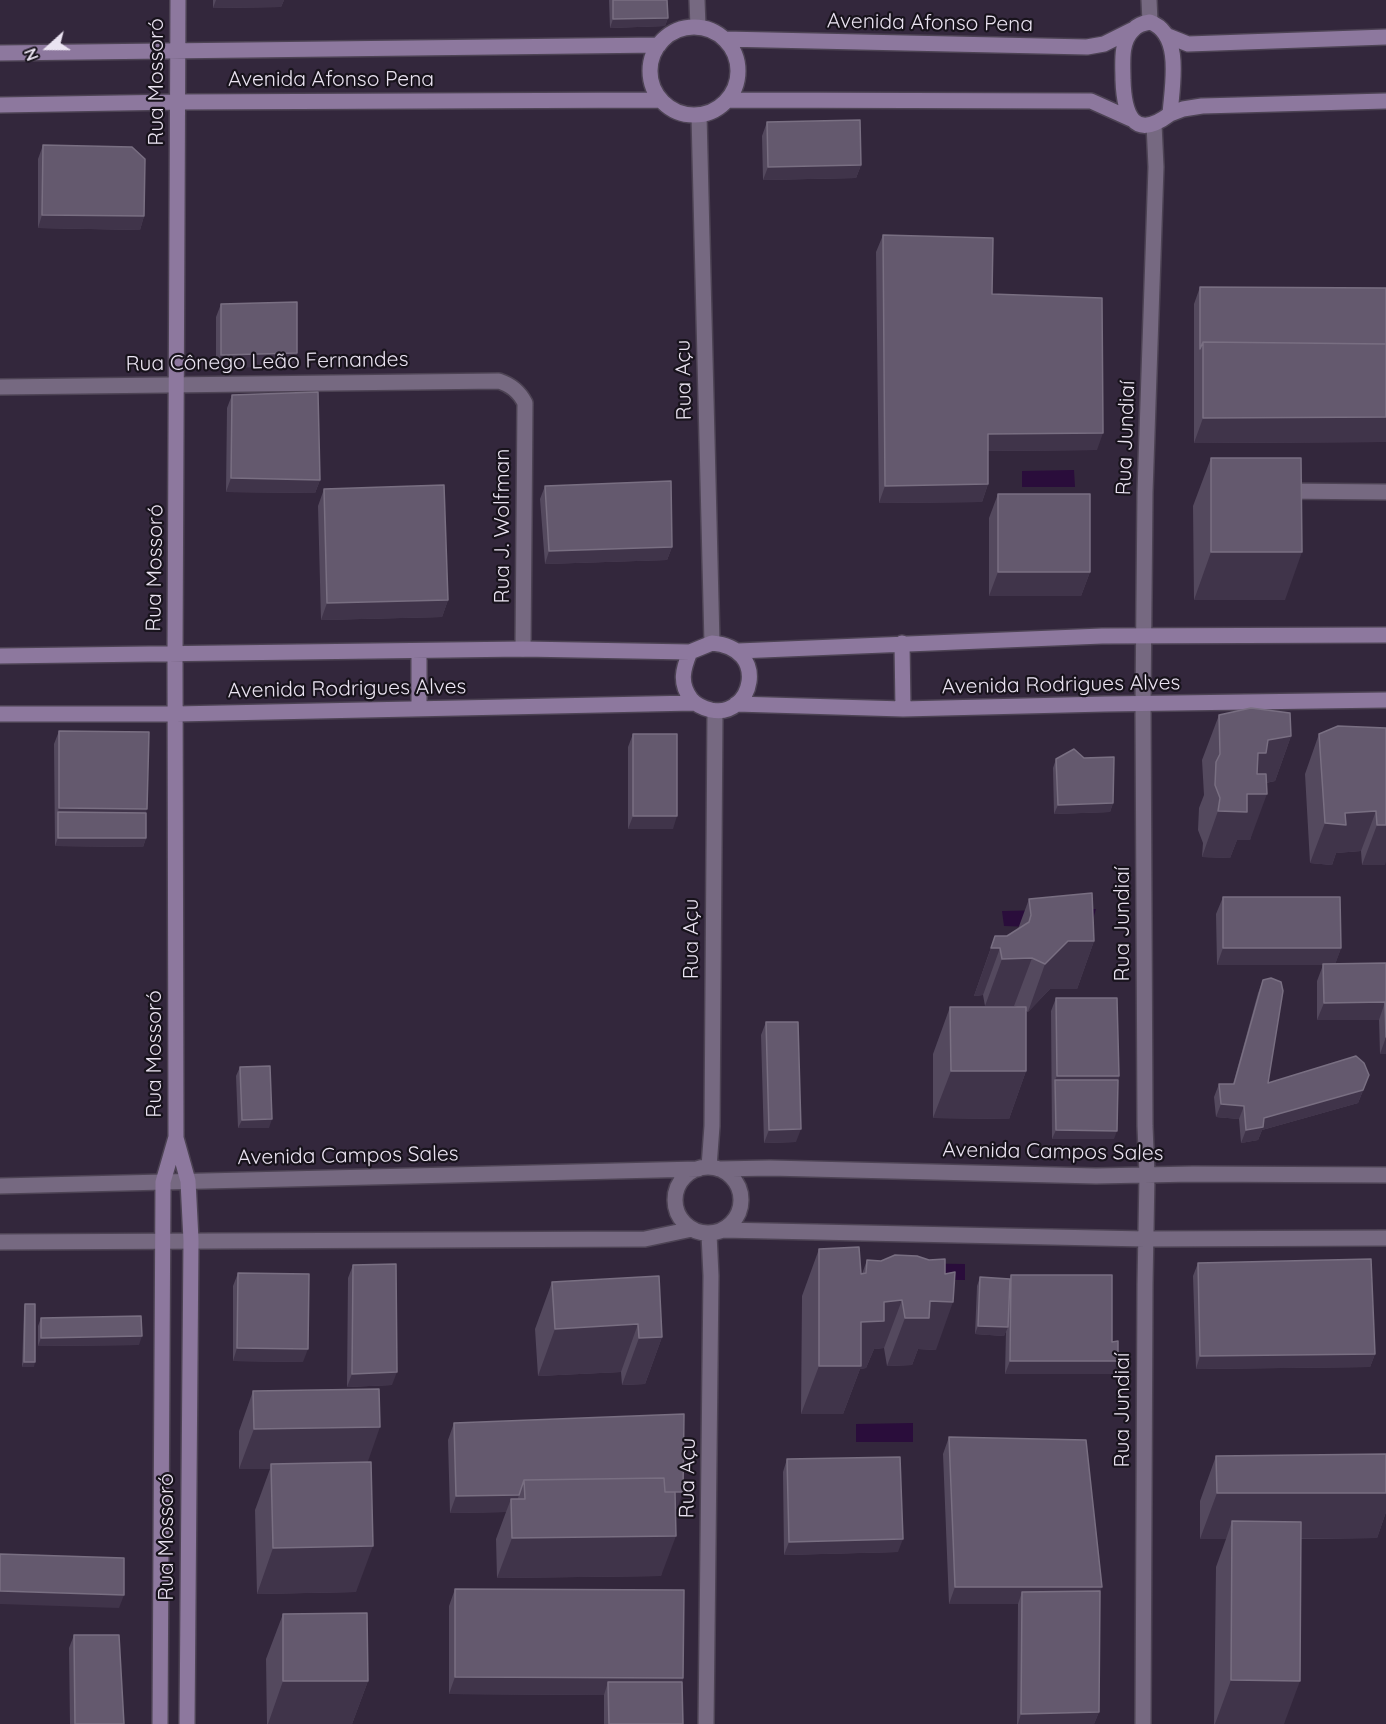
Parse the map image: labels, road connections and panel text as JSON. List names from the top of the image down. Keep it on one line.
{"streets":{"main road":["Avenida Afonso Pena","Rua Mossoró","Avenida Rodrigues Alves"],"street":["Rua Cônego Leão Fernandes","Rua Açu","Rua Jundiaí","Rua J. Wolfman","Avenida Campos Sales"]},"crossings":[["Avenida Afonso Pena","Rua Mossoró"],["Avenida Afonso Pena","Rua Açu"],["Rua Mossoró","Rua Cônego Leão Fernandes"],["Rua Mossoró","Avenida Rodrigues Alves"],["Rua Mossoró","Avenida Campos Sales"],["Rua Cônego Leão Fernandes","Rua J. Wolfman"],["Rua Açu","Avenida Rodrigues Alves"],["Rua Açu","Avenida Campos Sales"],["Rua Jundiaí","Avenida Rodrigues Alves"],["Rua Jundiaí","Avenida Campos Sales"],["Rua J. Wolfman","Avenida Rodrigues Alves"]],"north":"left"}
